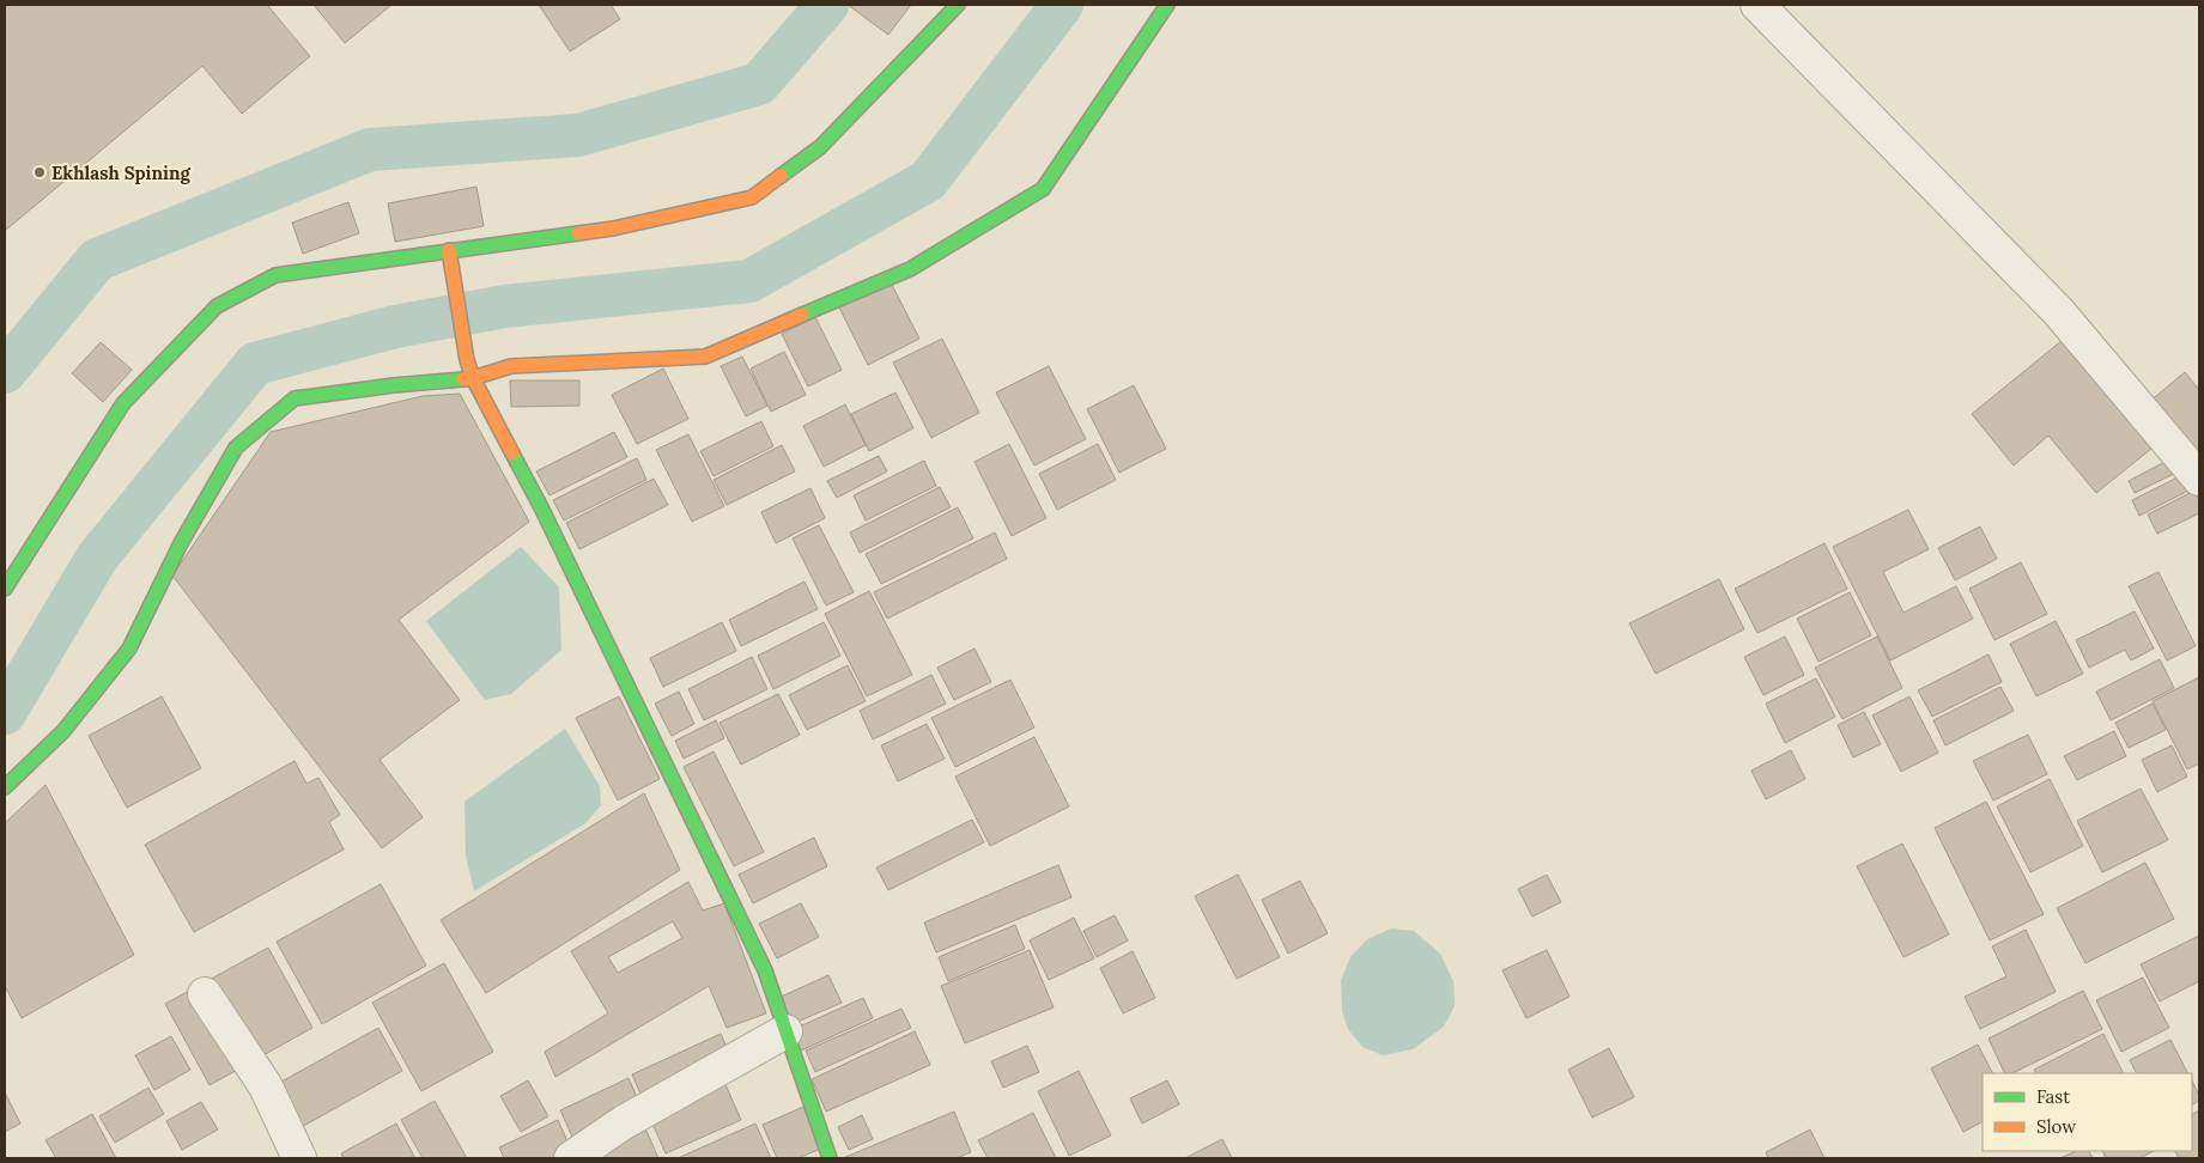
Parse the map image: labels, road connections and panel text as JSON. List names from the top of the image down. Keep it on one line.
{"places":["Ekhlash Spining"],"legend":["Fast","Slow"]}
